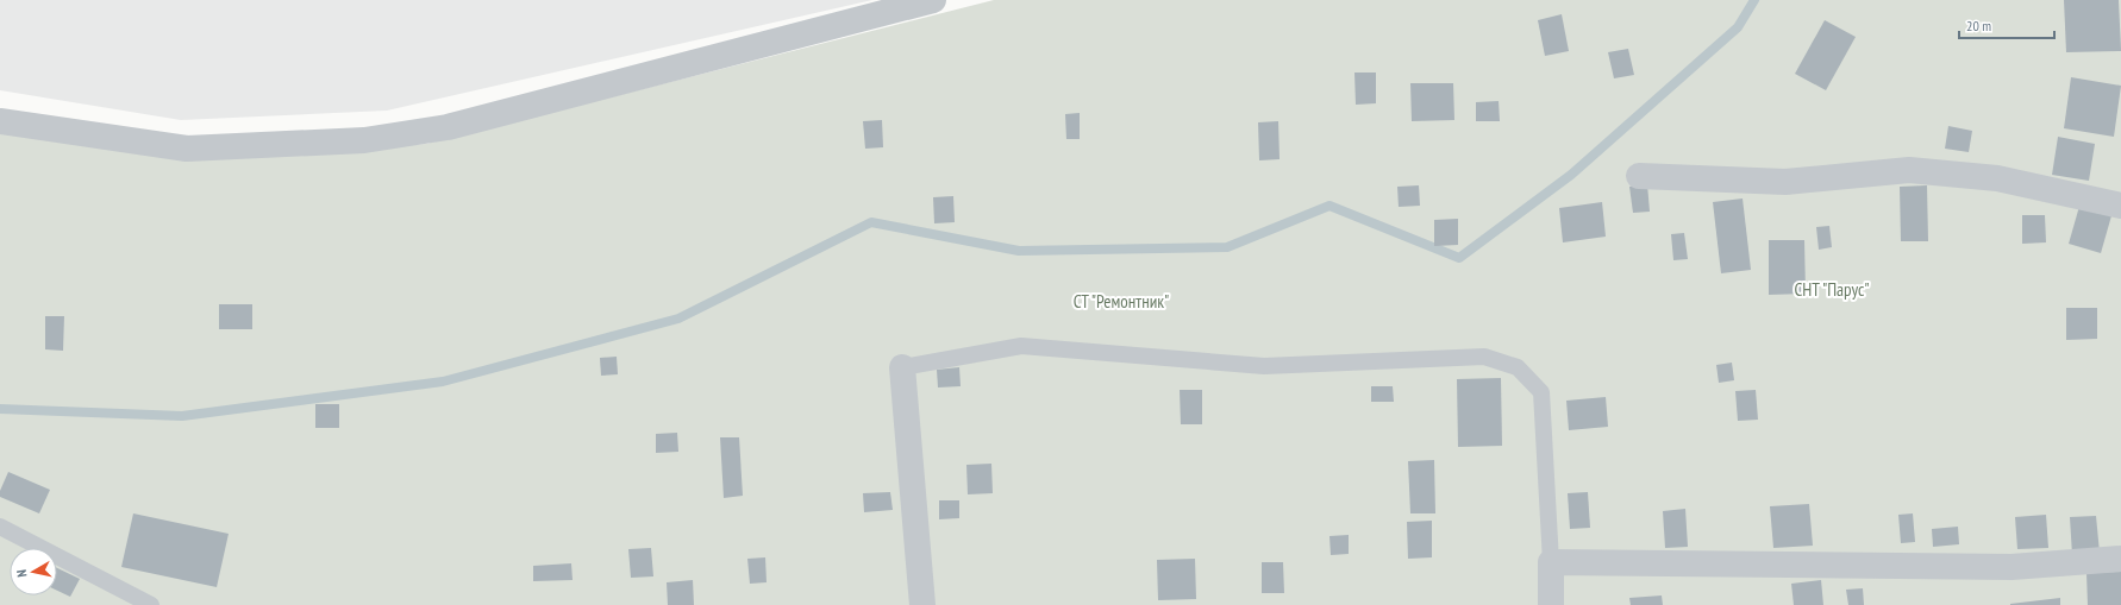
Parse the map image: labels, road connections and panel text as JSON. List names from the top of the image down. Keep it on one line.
{"parks":["СНТ \"Парус\"","СТ \"Ремонтник\""],"scale_bar":"20 m","north":"left"}
